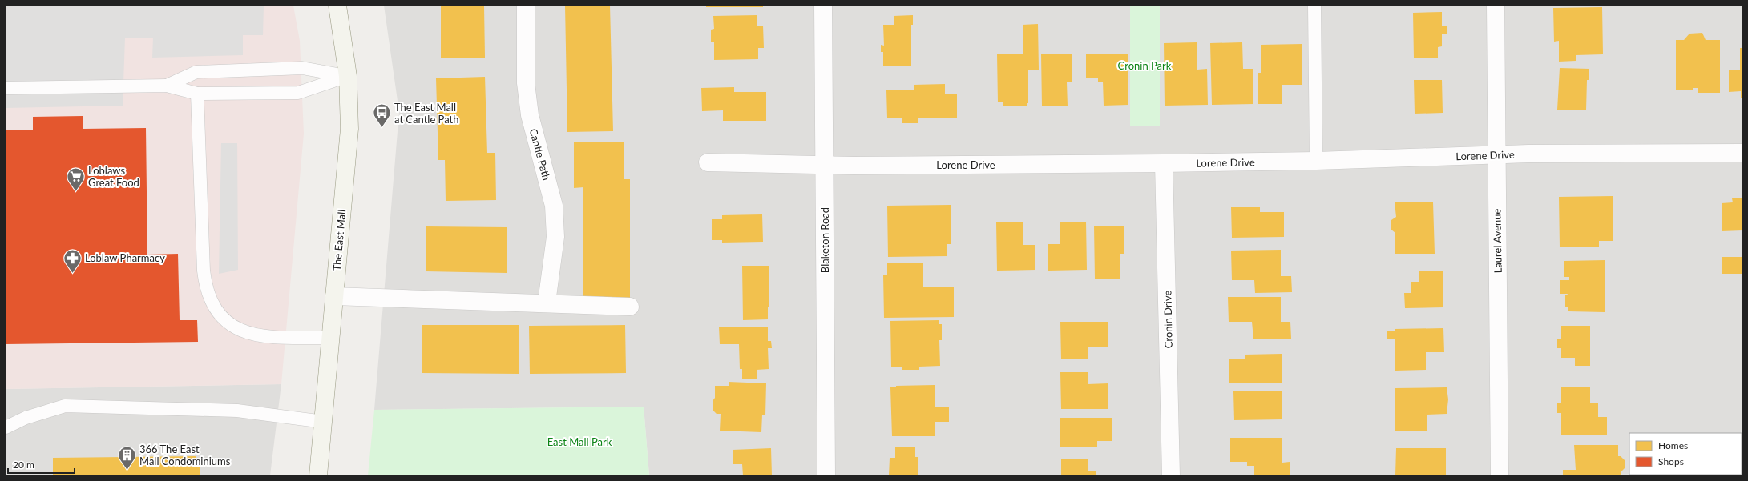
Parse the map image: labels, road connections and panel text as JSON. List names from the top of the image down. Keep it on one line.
{"streets":{"main road":["The East Mall"],"street":["Cantle Path","Lorene Drive","Blaketon Road","Laurel Avenue","Cronin Drive"]},"crossings":[["Lorene Drive","Blaketon Road"],["Lorene Drive","Laurel Avenue"],["Lorene Drive","Cronin Drive"]],"parks":["Cronin Park","East Mall Park"],"places":{"bus stop":["The East Mall at Cantle Path"],"supermarket":["Loblaws Great Food"],"pharmacy":["Loblaw Pharmacy"],"building":["366 The East Mall Condominiums"]},"legend":["Homes","Shops"],"scale_bar":"20 m"}
